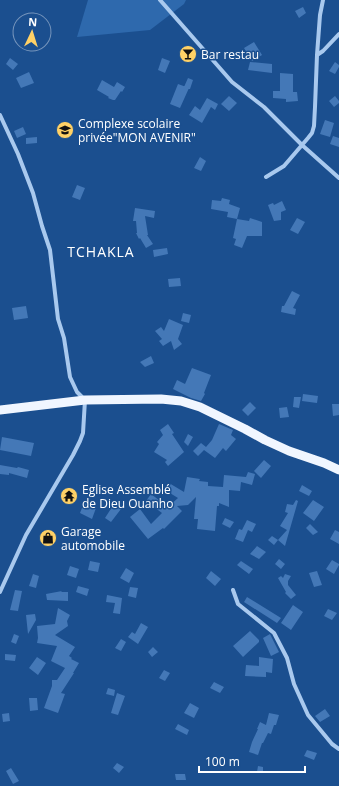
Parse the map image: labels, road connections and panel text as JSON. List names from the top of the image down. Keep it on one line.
{"districts":["TCHAKLA"],"places":{"bar":["Bar restau"],"school or university":["Complexe scolaire privée\"MON AVENIR\""],"temple":["Eglise Assemblé de Dieu Ouanho"],"shop":["Garage automobile"]},"scale_bar":"100 m","north":"top"}
